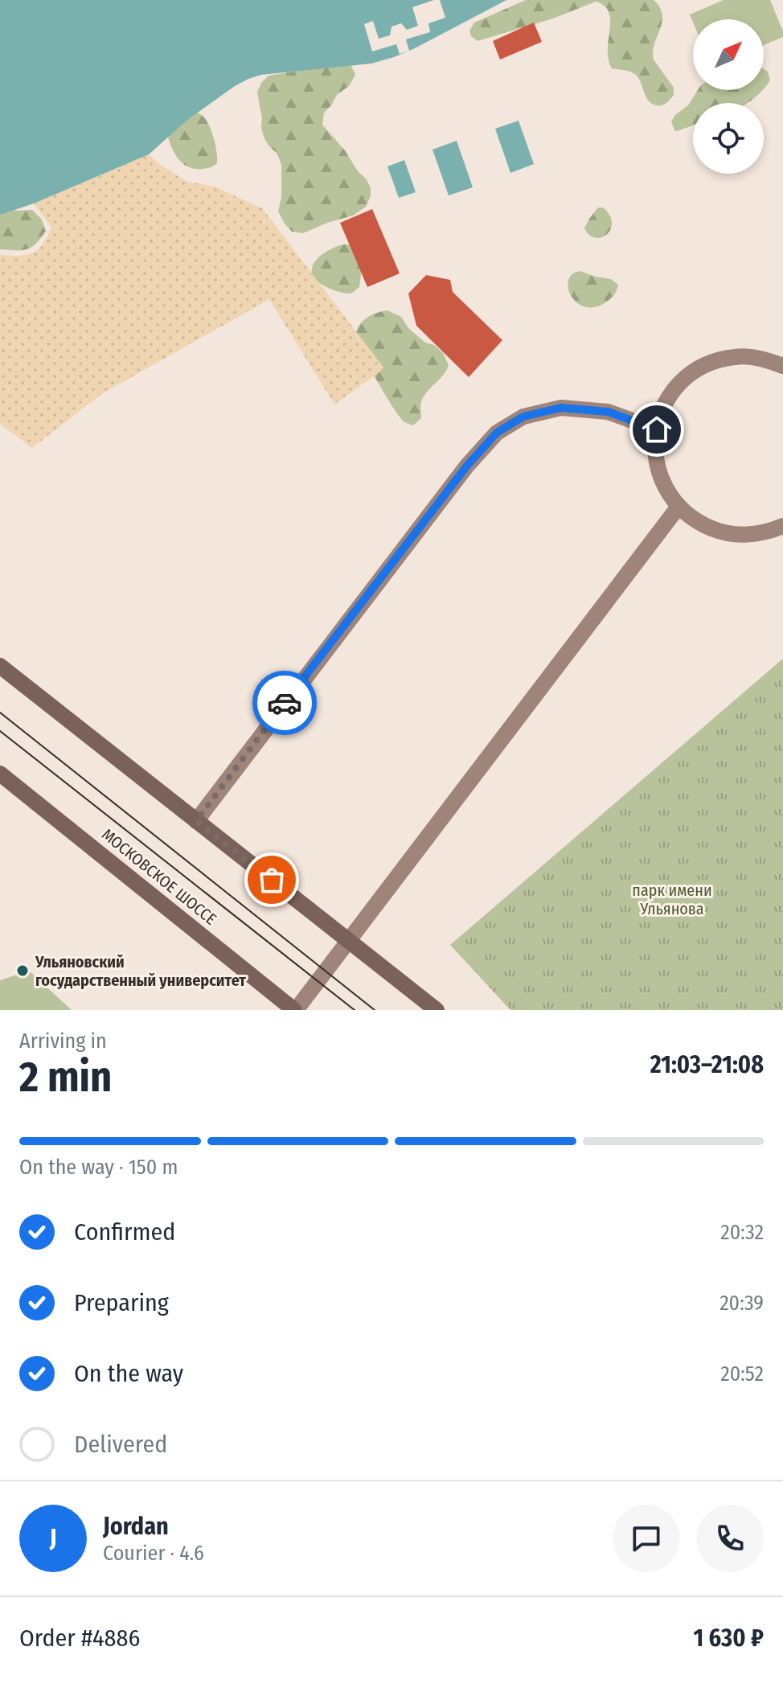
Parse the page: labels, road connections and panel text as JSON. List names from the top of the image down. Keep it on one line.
{"streets":{"main road":["МОСКОВСКОЕ ШОССЕ"]},"parks":["парк имени Ульянова"],"places":["Ульяновский государственный университет"],"north":"top right","page":{"heading":["2 min","Arriving in","21:03–21:08"],"panel":["Jordan","Courier · 4.6","Order #4886","1 630 ₽"],"bar":"On the way · 150 m","list":[["Confirmed","20:32"],["Preparing","20:39"],["On the way","20:52"],"Delivered"],"round":"J"}}
